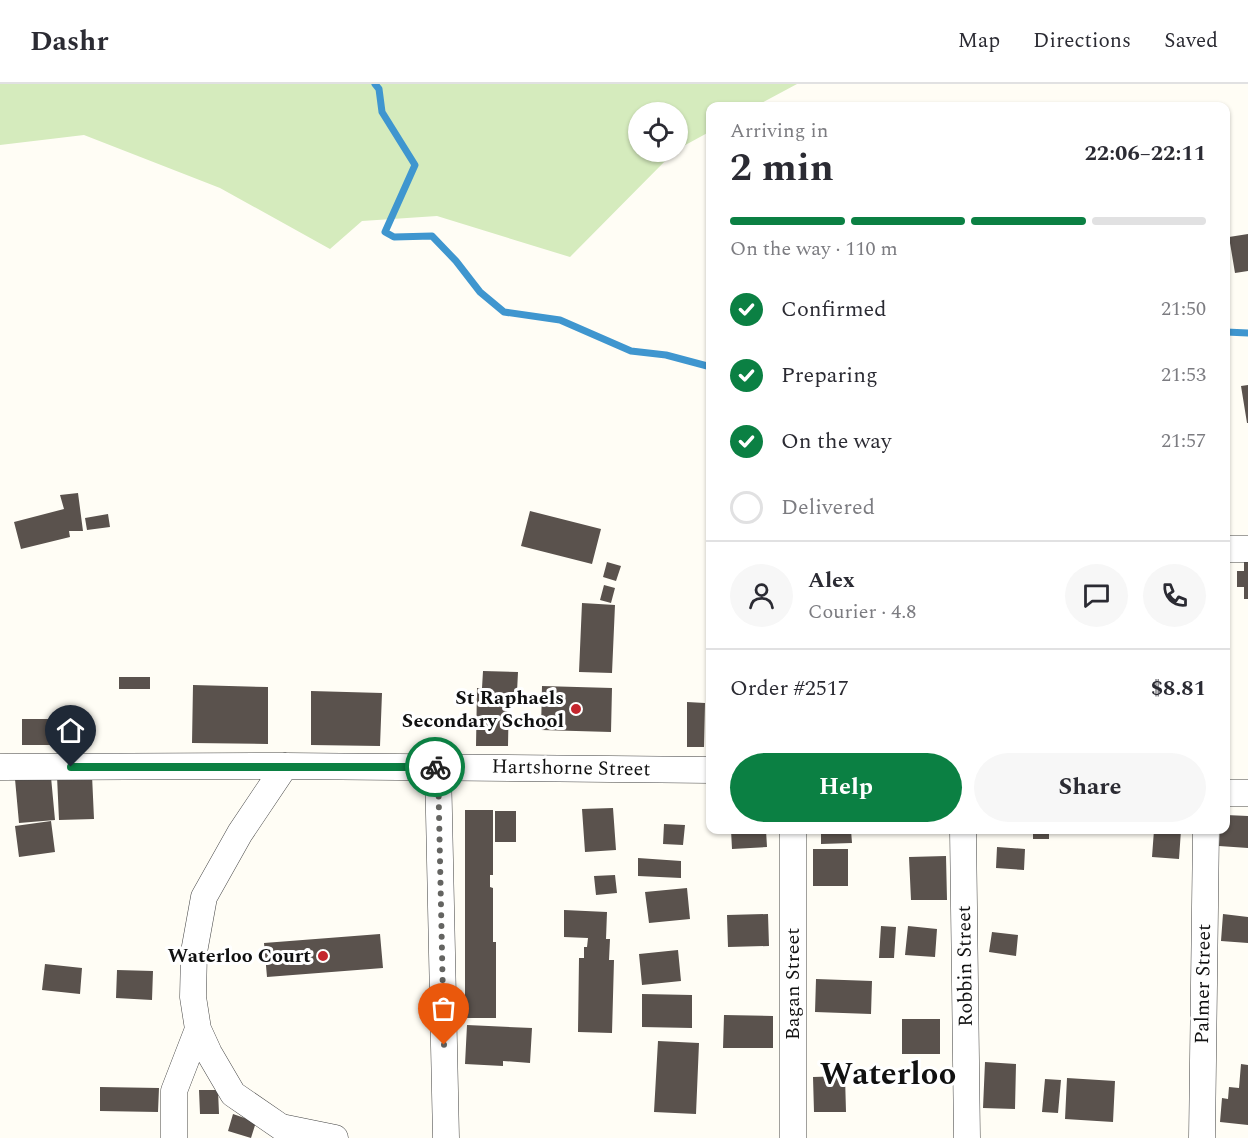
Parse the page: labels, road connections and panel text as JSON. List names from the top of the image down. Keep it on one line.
{"streets":{"street":["Hartshorne Street","Robbin Street","Bagan Street","Palmer Street"]},"districts":["Waterloo"],"places":["St Raphaels Secondary School","Waterloo Court"],"page":{"header":"Dashr","nav":["Map","Directions","Saved"],"heading":["2 min","Arriving in","22:06–22:11"],"panel":["Alex","Courier · 4.8","Order #2517","$8.81"],"bar":"On the way · 110 m","list":[["Confirmed","21:50"],["Preparing","21:53"],["On the way","21:57"],"Delivered"],"buttons":["Help","Share"]}}
